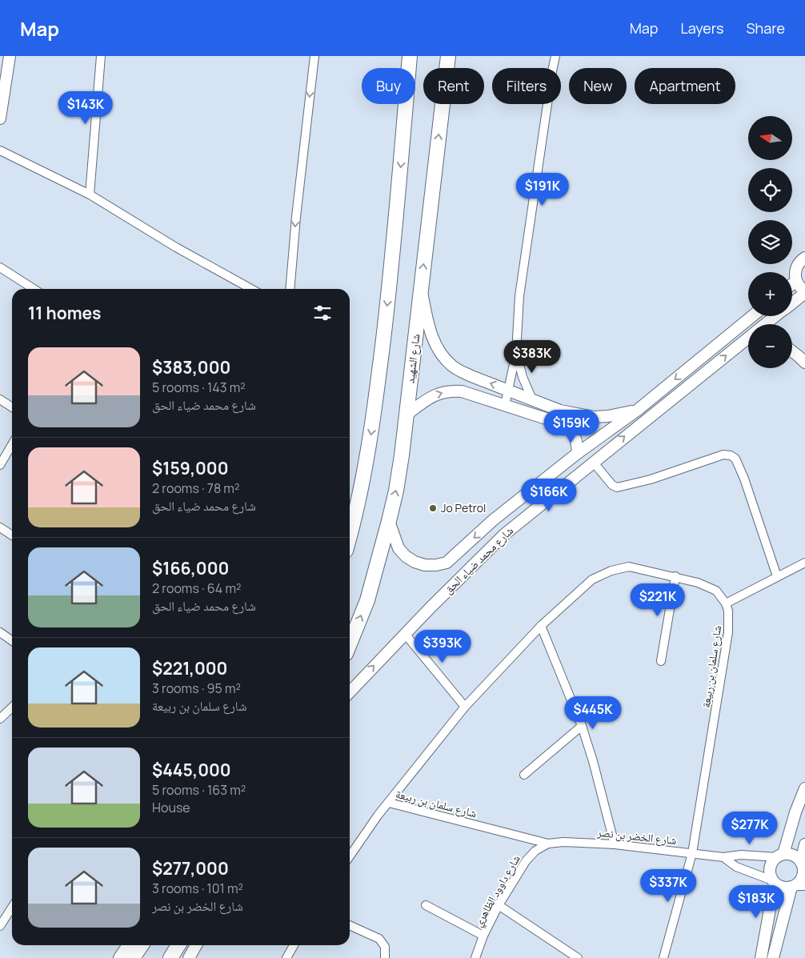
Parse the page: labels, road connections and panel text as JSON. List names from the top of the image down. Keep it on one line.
{"streets":{"highway":["شارع الشهيد"],"main road":["شارع محمد ضياء الحق"],"street":["شارع سلمان بن ربيعة","شارع الخضر بن نصر","شارع داوود الظاهري"]},"crossings":[["شارع الشهيد","شارع محمد ضياء الحق"],["شارع سلمان بن ربيعة","شارع الخضر بن نصر"],["شارع سلمان بن ربيعة","شارع داوود الظاهري"],["شارع الخضر بن نصر","شارع داوود الظاهري"]],"places":["Jo Petrol"],"north":"left","page":{"header":"Map","nav":["Map","Layers","Share"],"chip":["Buy","Rent","Filters","New","Apartment"],"price":["$143K","$191K","$383K","$159K","$166K","$221K","$393K","$445K","$277K","$337K","$183K"],"map_buttons":["+","−"],"heading":"11 homes","list":[{"name":"$383,000","note":"5 rooms · 143 m² · شارع محمد ضياء الحق"},{"name":"$159,000","note":"2 rooms · 78 m² · شارع محمد ضياء الحق"},{"name":"$166,000","note":"2 rooms · 64 m² · شارع محمد ضياء الحق"},{"name":"$221,000","note":"3 rooms · 95 m² · شارع سلمان بن ربيعة"},{"name":"$445,000","note":"5 rooms · 163 m² · House"},{"name":"$277,000","note":"3 rooms · 101 m² · شارع الخضر بن نصر"}]}}
